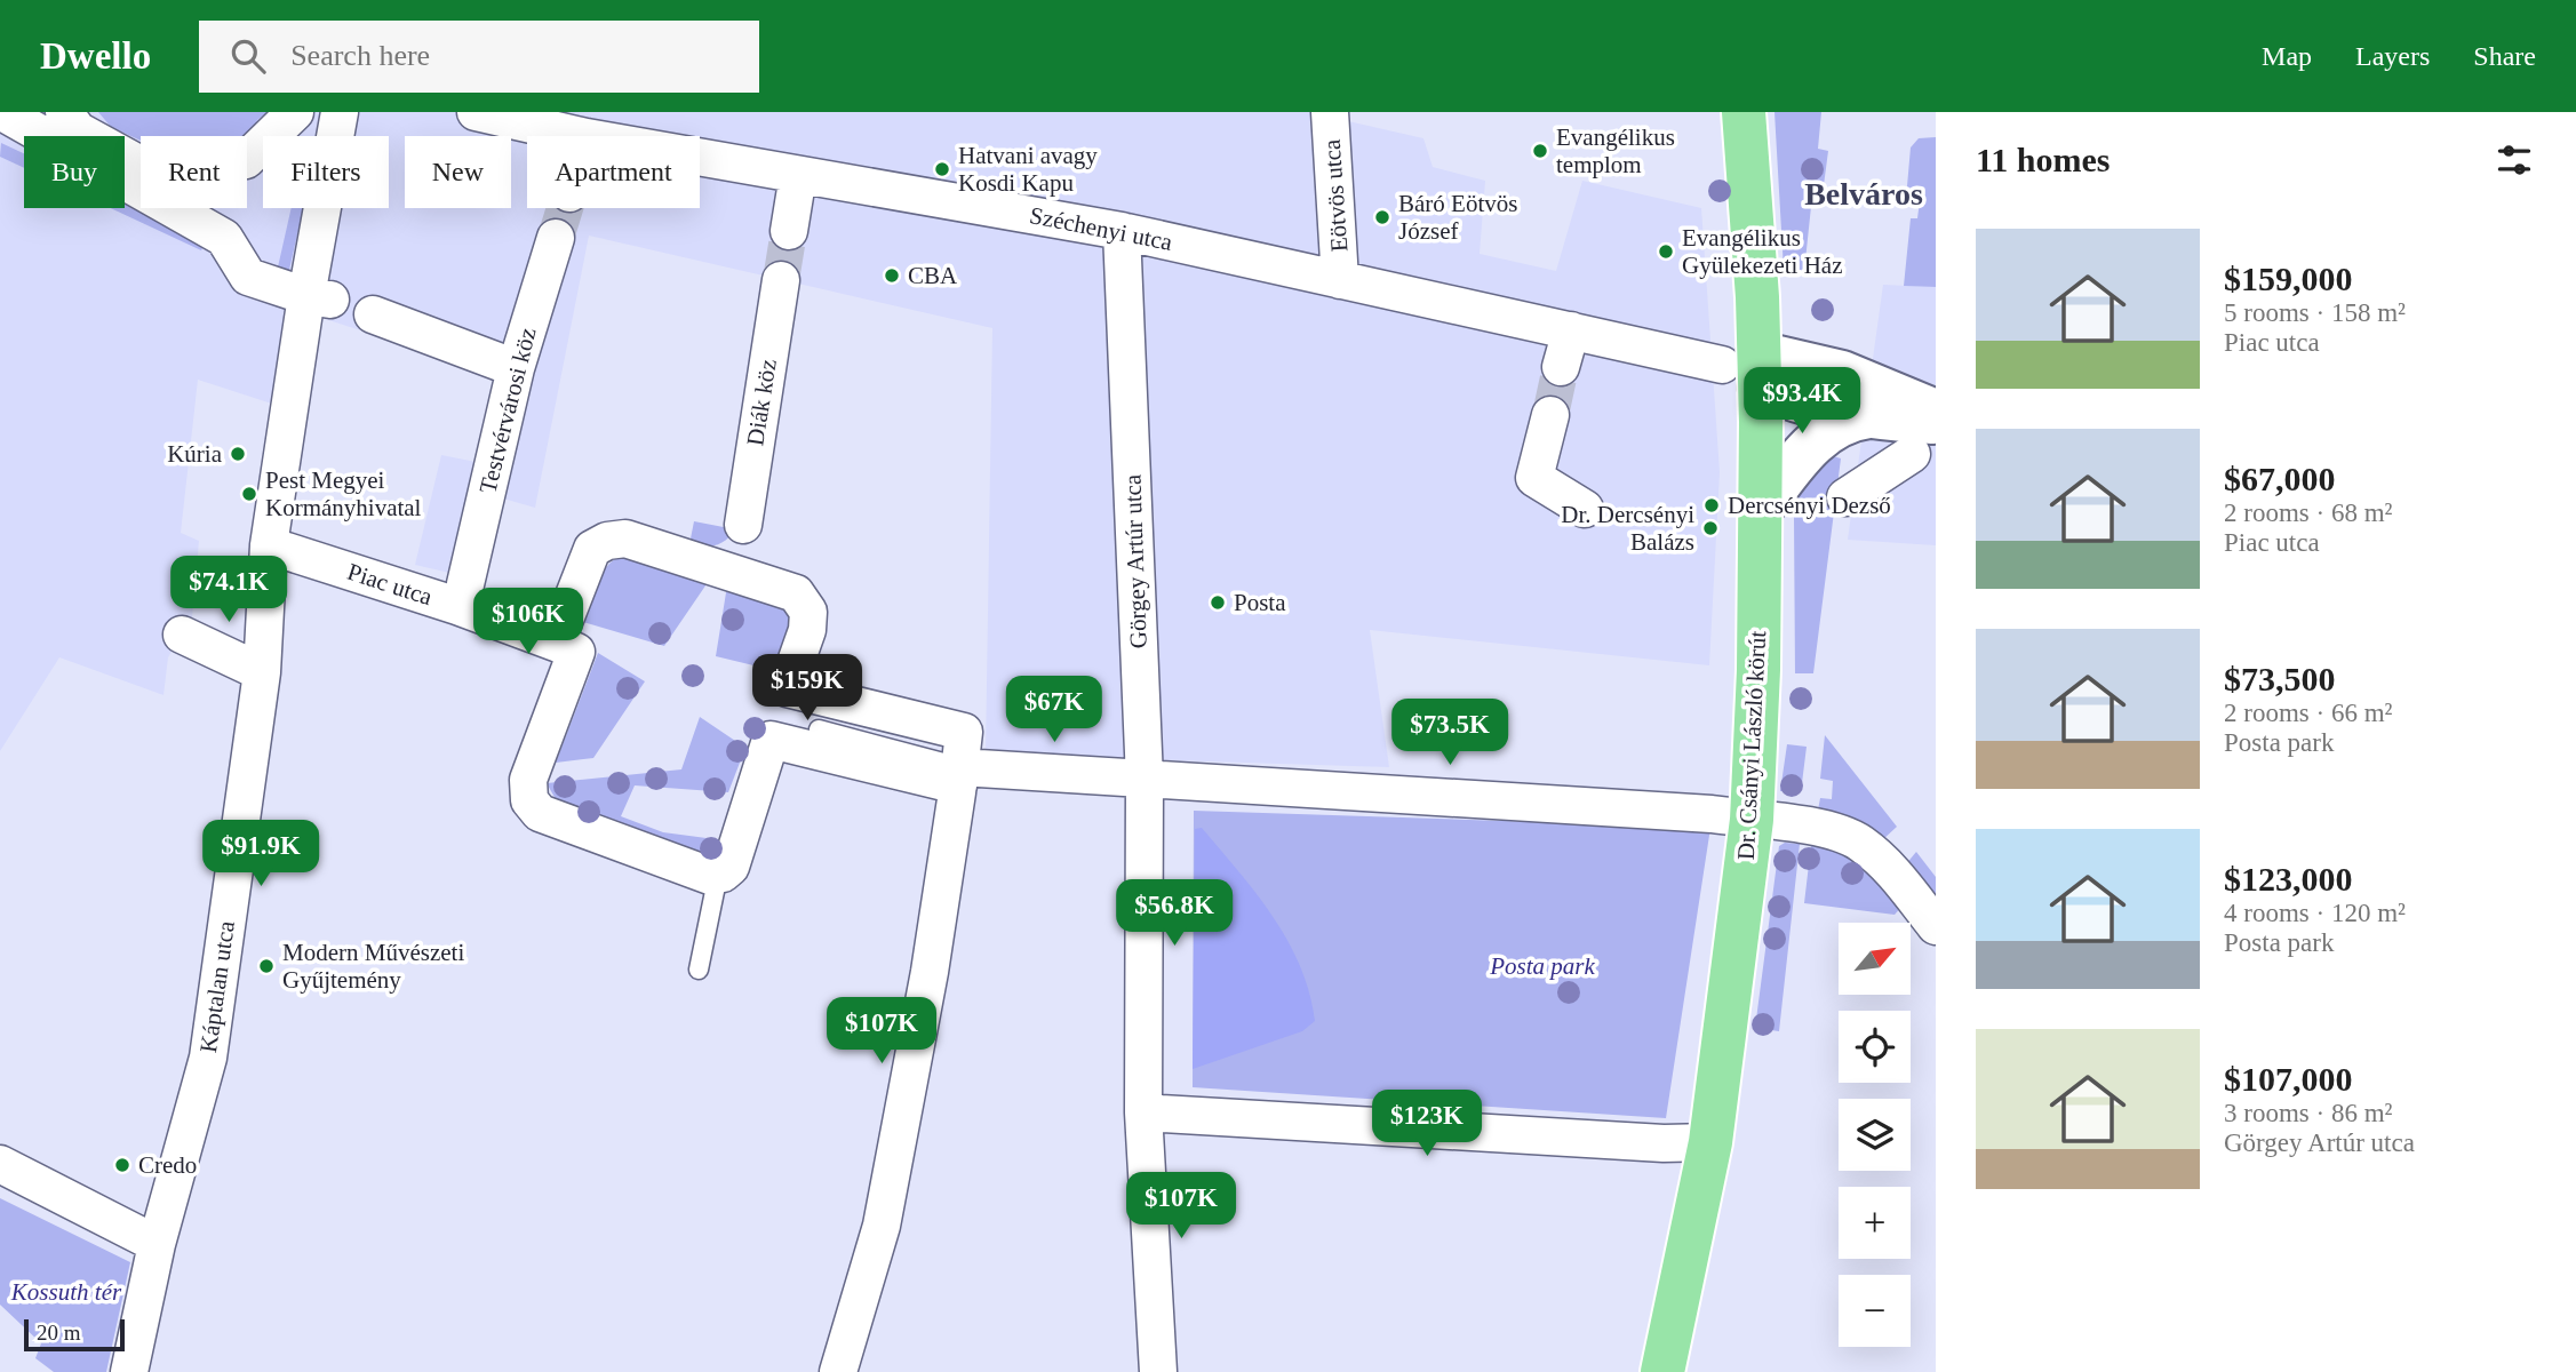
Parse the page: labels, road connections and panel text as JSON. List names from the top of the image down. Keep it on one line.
{"streets":{"main road":["Dr. Csányi László körút"],"street":["Eötvös utca","Széchenyi utca","Diák köz","Testvérvárosi köz","Görgey Artúr utca","Piac utca","Káptalan utca"]},"crossings":[["Eötvös utca","Széchenyi utca"],["Széchenyi utca","Görgey Artúr utca"],["Széchenyi utca","Dr. Csányi László körút"],["Piac utca","Káptalan utca"]],"districts":["Belváros"],"parks":["Posta park","Kossuth tér"],"places":["Evangélikus templom","Hatvani avagy Kosdi Kapu","Báró Eötvös József","Evangélikus Gyülekezeti Ház","CBA","Kúria","Pest Megyei Kormányhivatal","Dercsényi Dezső","Dr. Dercsényi Balázs","Posta","Modern Művészeti Gyűjtemény","Credo"],"scale_bar":"20 m","north":"top right","page":{"header":"Dwello","search":"Search here","nav":["Map","Layers","Share"],"heading":"11 homes","chip":["Buy","Rent","Filters","New","Apartment"],"list":[{"name":"$159,000","note":"5 rooms · 158 m² · Piac utca"},{"name":"$67,000","note":"2 rooms · 68 m² · Piac utca"},{"name":"$73,500","note":"2 rooms · 66 m² · Posta park"},{"name":"$123,000","note":"4 rooms · 120 m² · Posta park"},{"name":"$107,000","note":"3 rooms · 86 m² · Görgey Artúr utca"}],"price":["$93.4K","$74.1K","$106K","$159K","$67K","$73.5K","$91.9K","$56.8K","$107K","$123K","$107K"],"map_buttons":["+","−"],"scale":"20 m"}}
